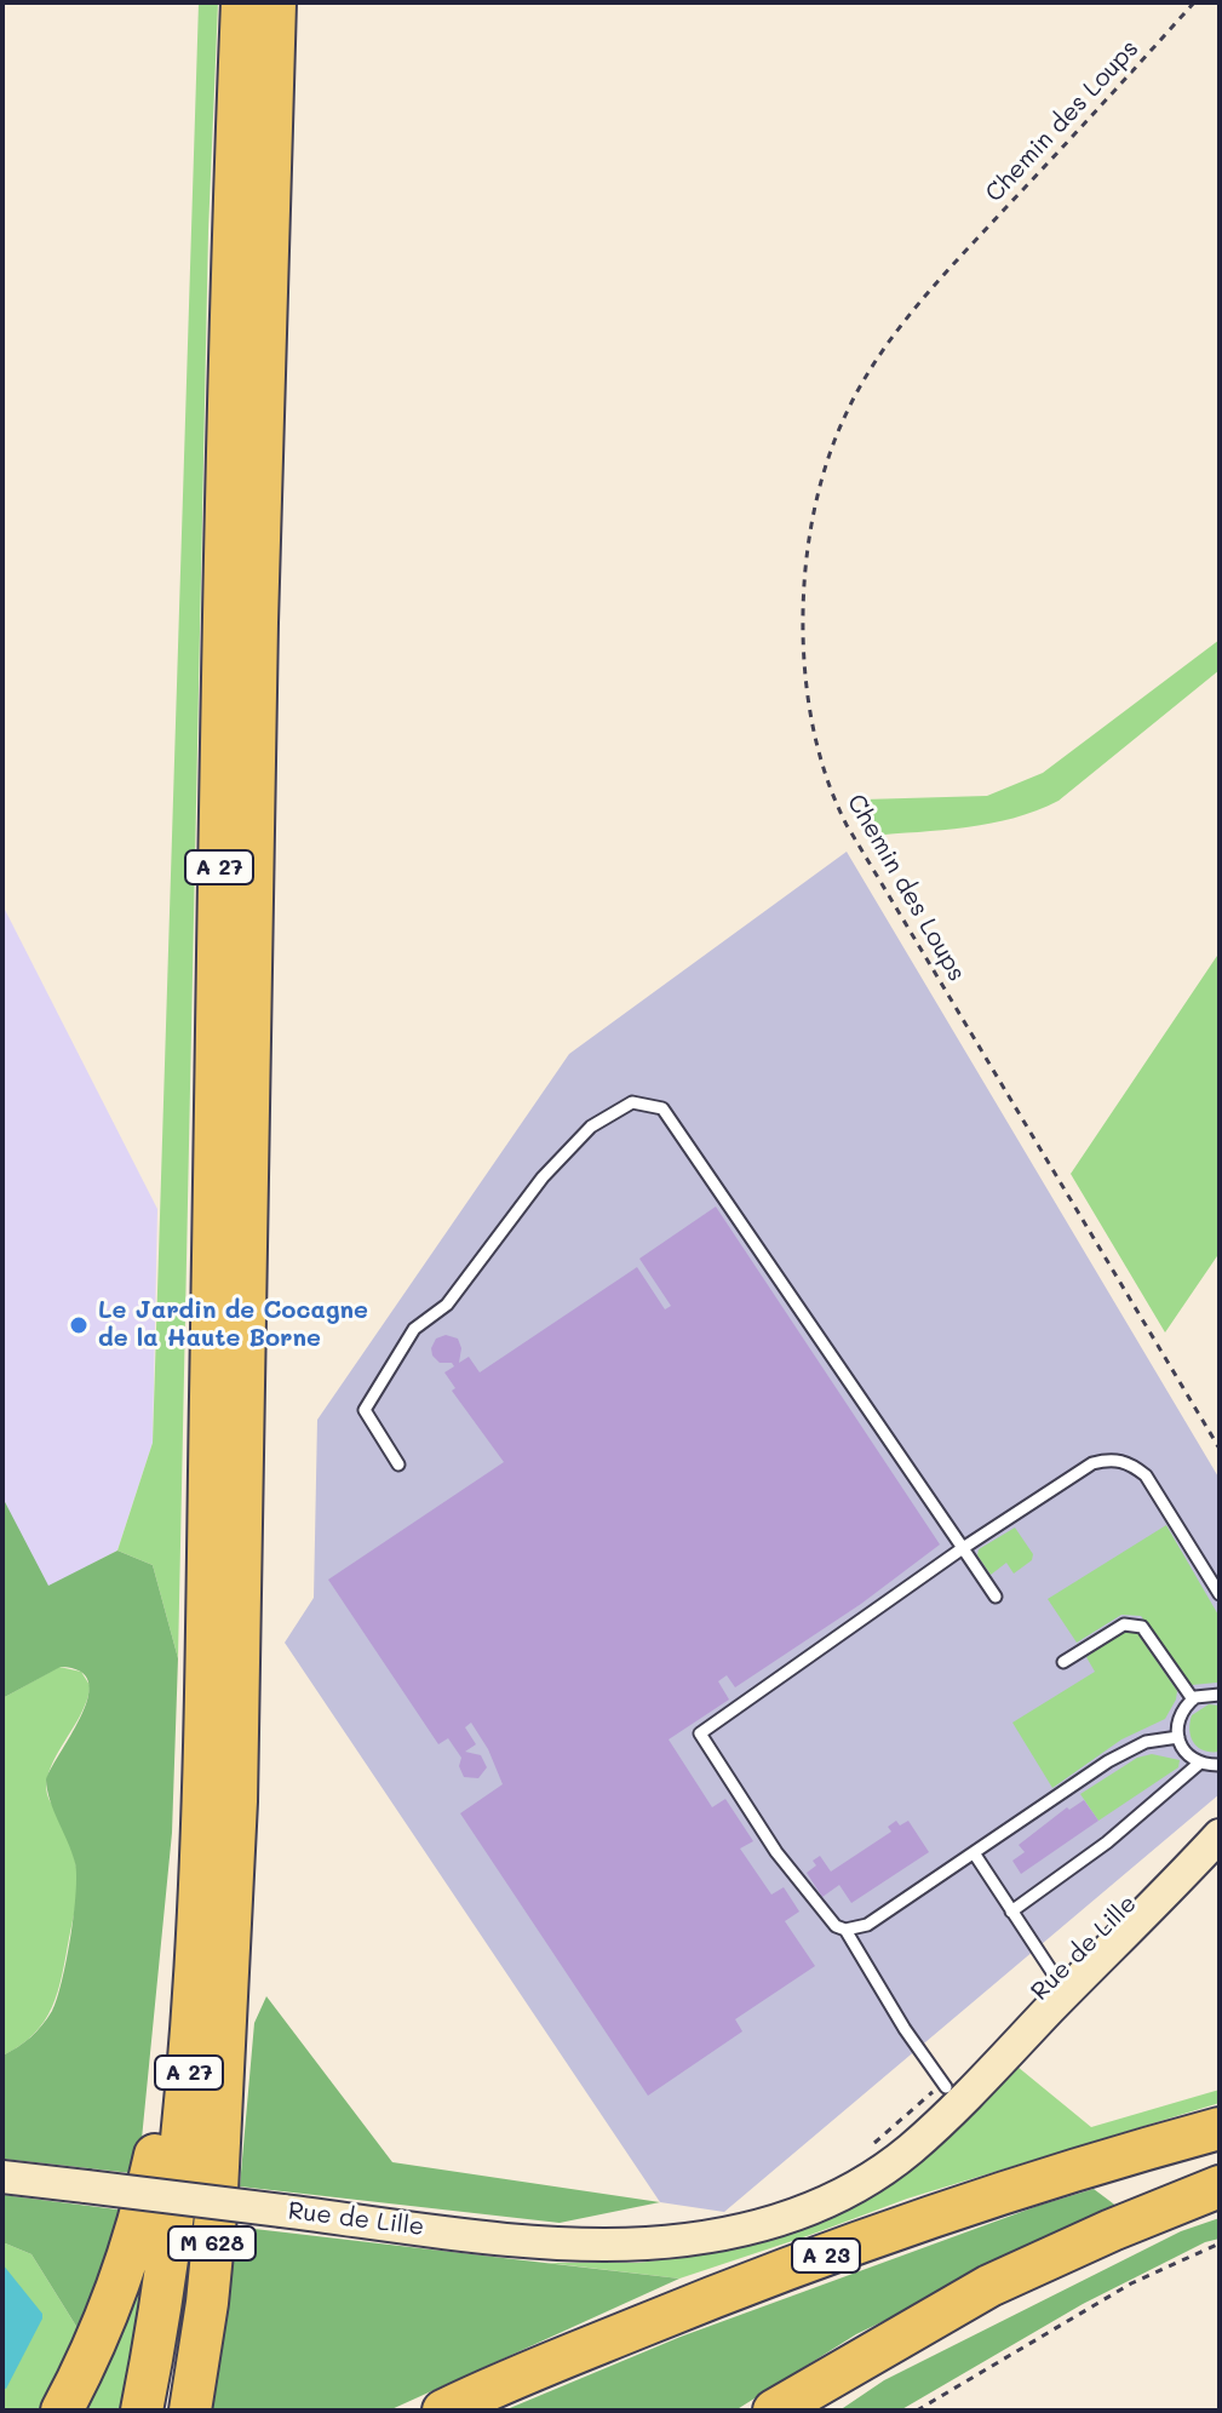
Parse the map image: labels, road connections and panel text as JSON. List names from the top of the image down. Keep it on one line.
{"streets":{"highway":["A 27","M 628","A 23"],"main road":["Rue de Lille"],"path":["Chemin des Loups"]},"crossings":[["A 27","M 628"]],"places":["Le Jardin de Cocagne de la Haute Borne"]}
